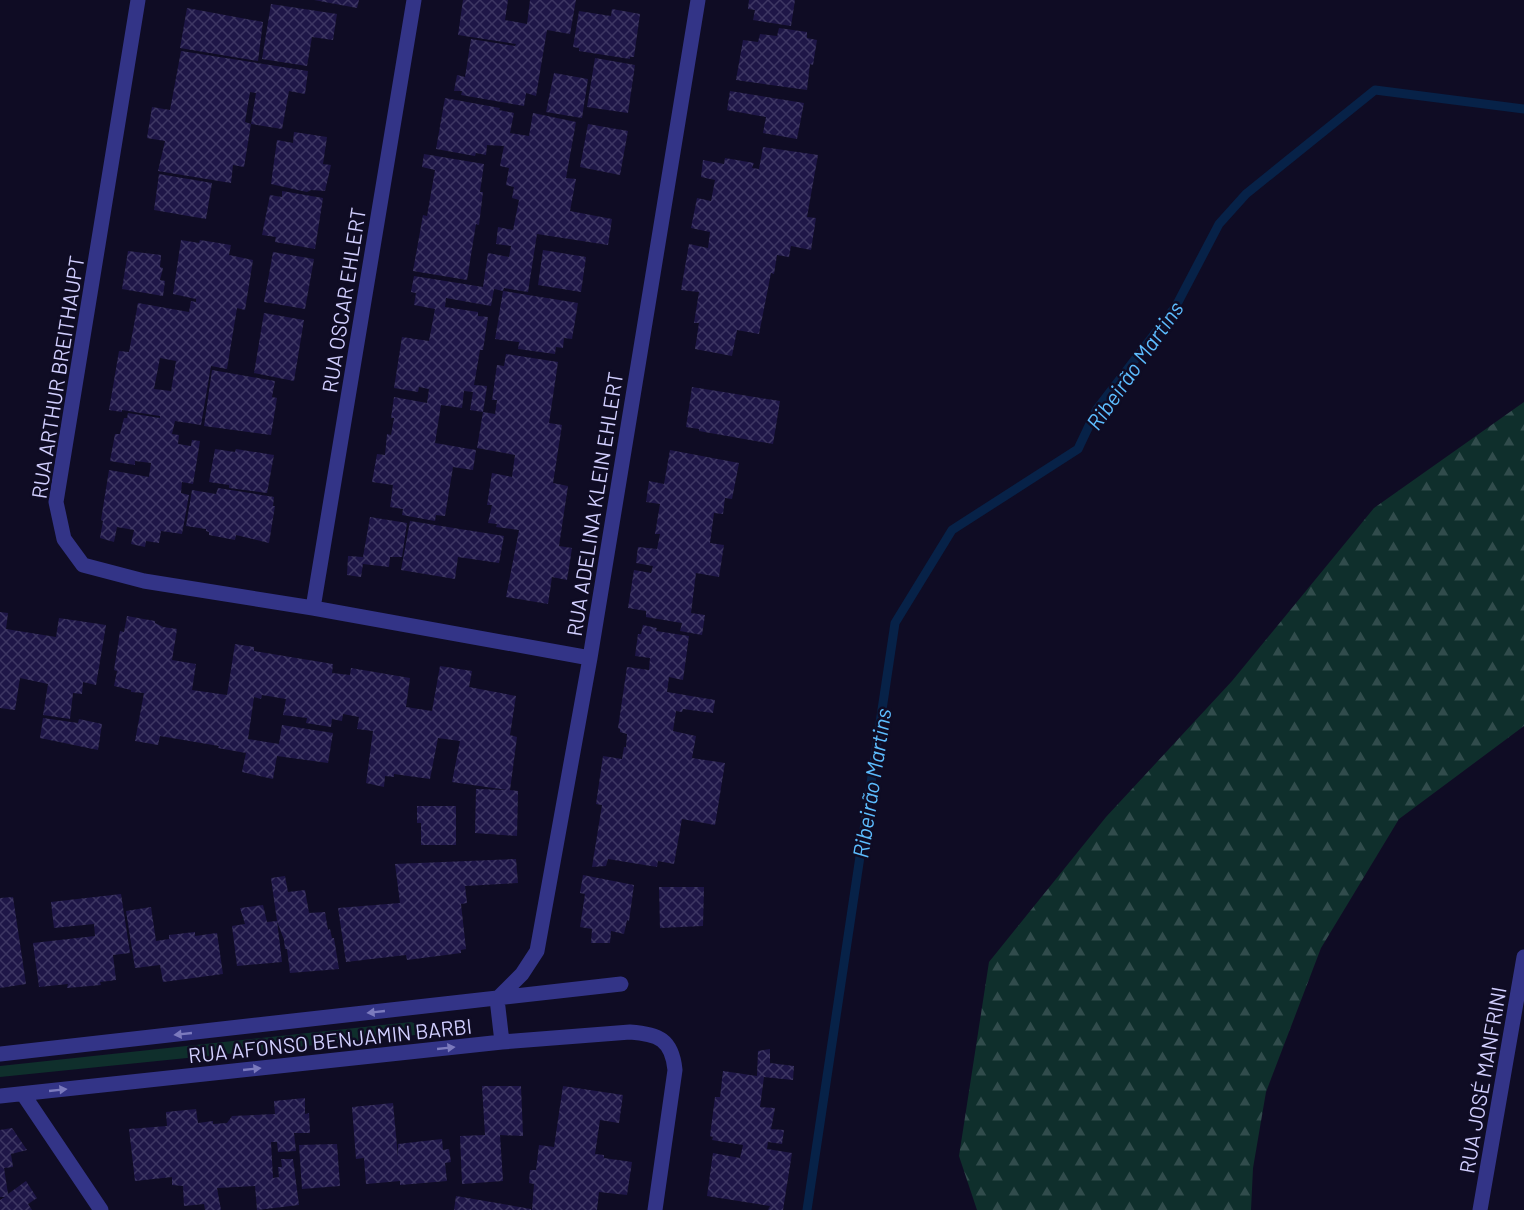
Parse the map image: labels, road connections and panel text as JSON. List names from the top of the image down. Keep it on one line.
{"streets":{"street":["RUA OSCAR EHLERT","RUA ARTHUR BREITHAUPT","RUA ADELINA KLEIN EHLERT","RUA AFONSO BENJAMIN BARBI","RUA JOSÉ MANFRINI"]},"crossings":[["RUA OSCAR EHLERT","RUA ARTHUR BREITHAUPT"],["RUA ARTHUR BREITHAUPT","RUA ADELINA KLEIN EHLERT"],["RUA ADELINA KLEIN EHLERT","RUA AFONSO BENJAMIN BARBI"]],"water":["Ribeirão Martins"]}
